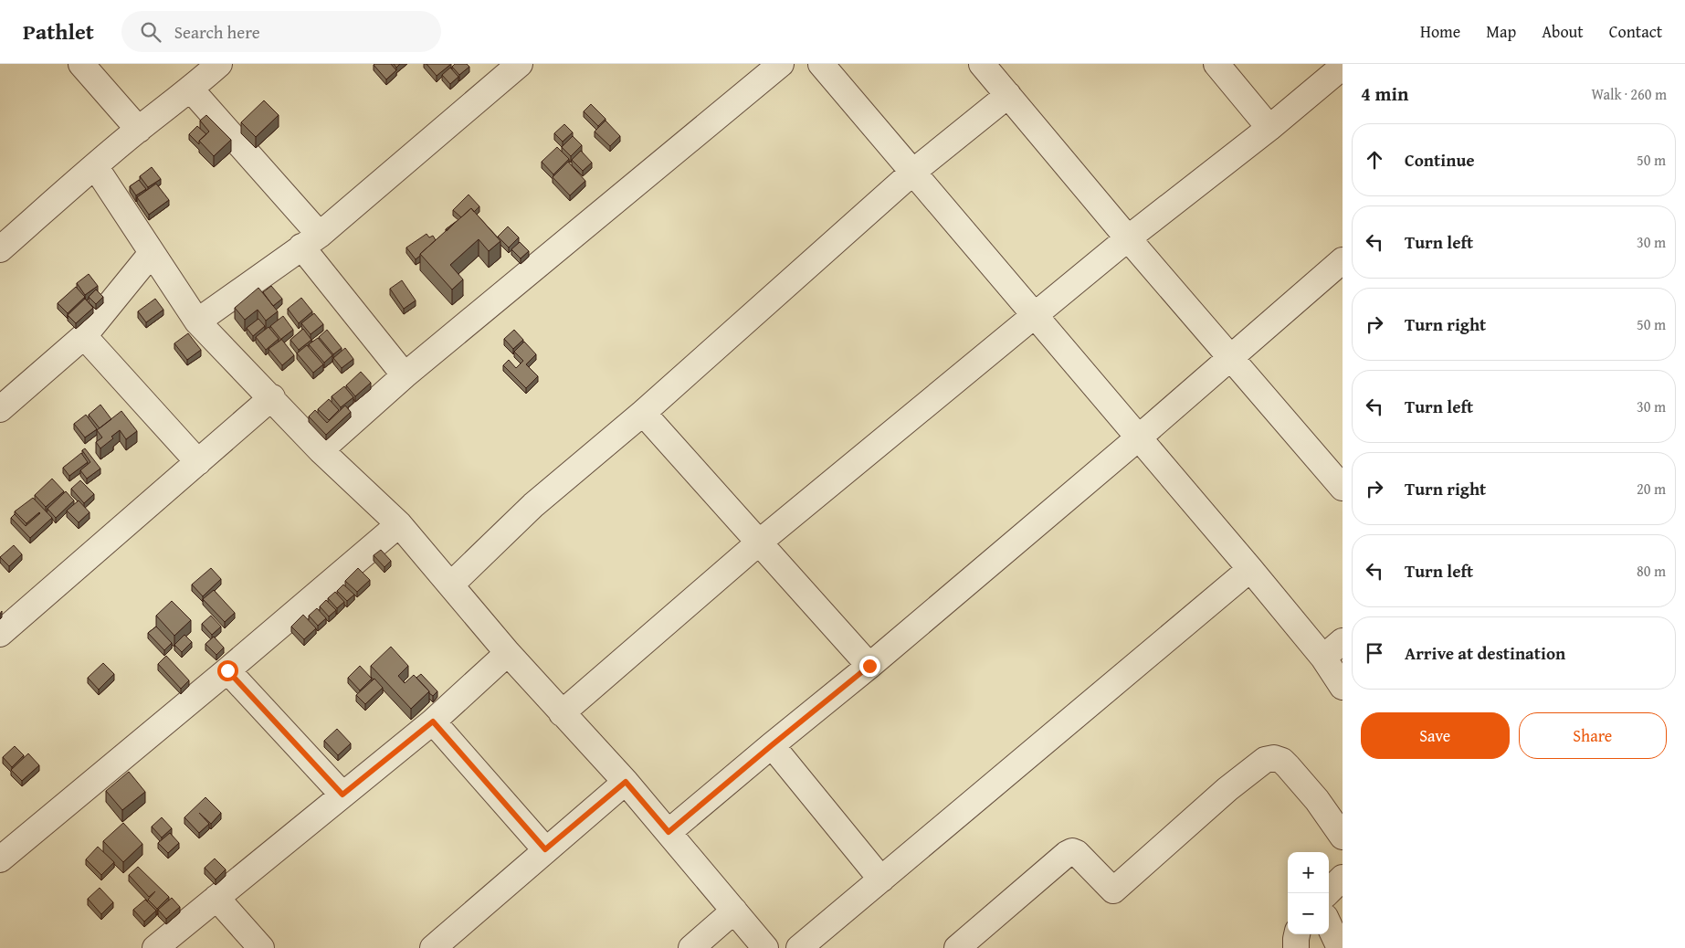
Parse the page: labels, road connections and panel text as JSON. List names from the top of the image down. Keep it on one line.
{"page":{"header":"Pathlet","search":"Search here","nav":["Home","Map","About","Contact"],"heading":["4 min","Walk · 260 m"],"list":[["Continue","50 m"],["Turn left","30 m"],["Turn right","50 m"],["Turn left","30 m"],["Turn right","20 m"],["Turn left","80 m"],"Arrive at destination"],"buttons":["Save","Share"],"map_buttons":["+","−"]}}
